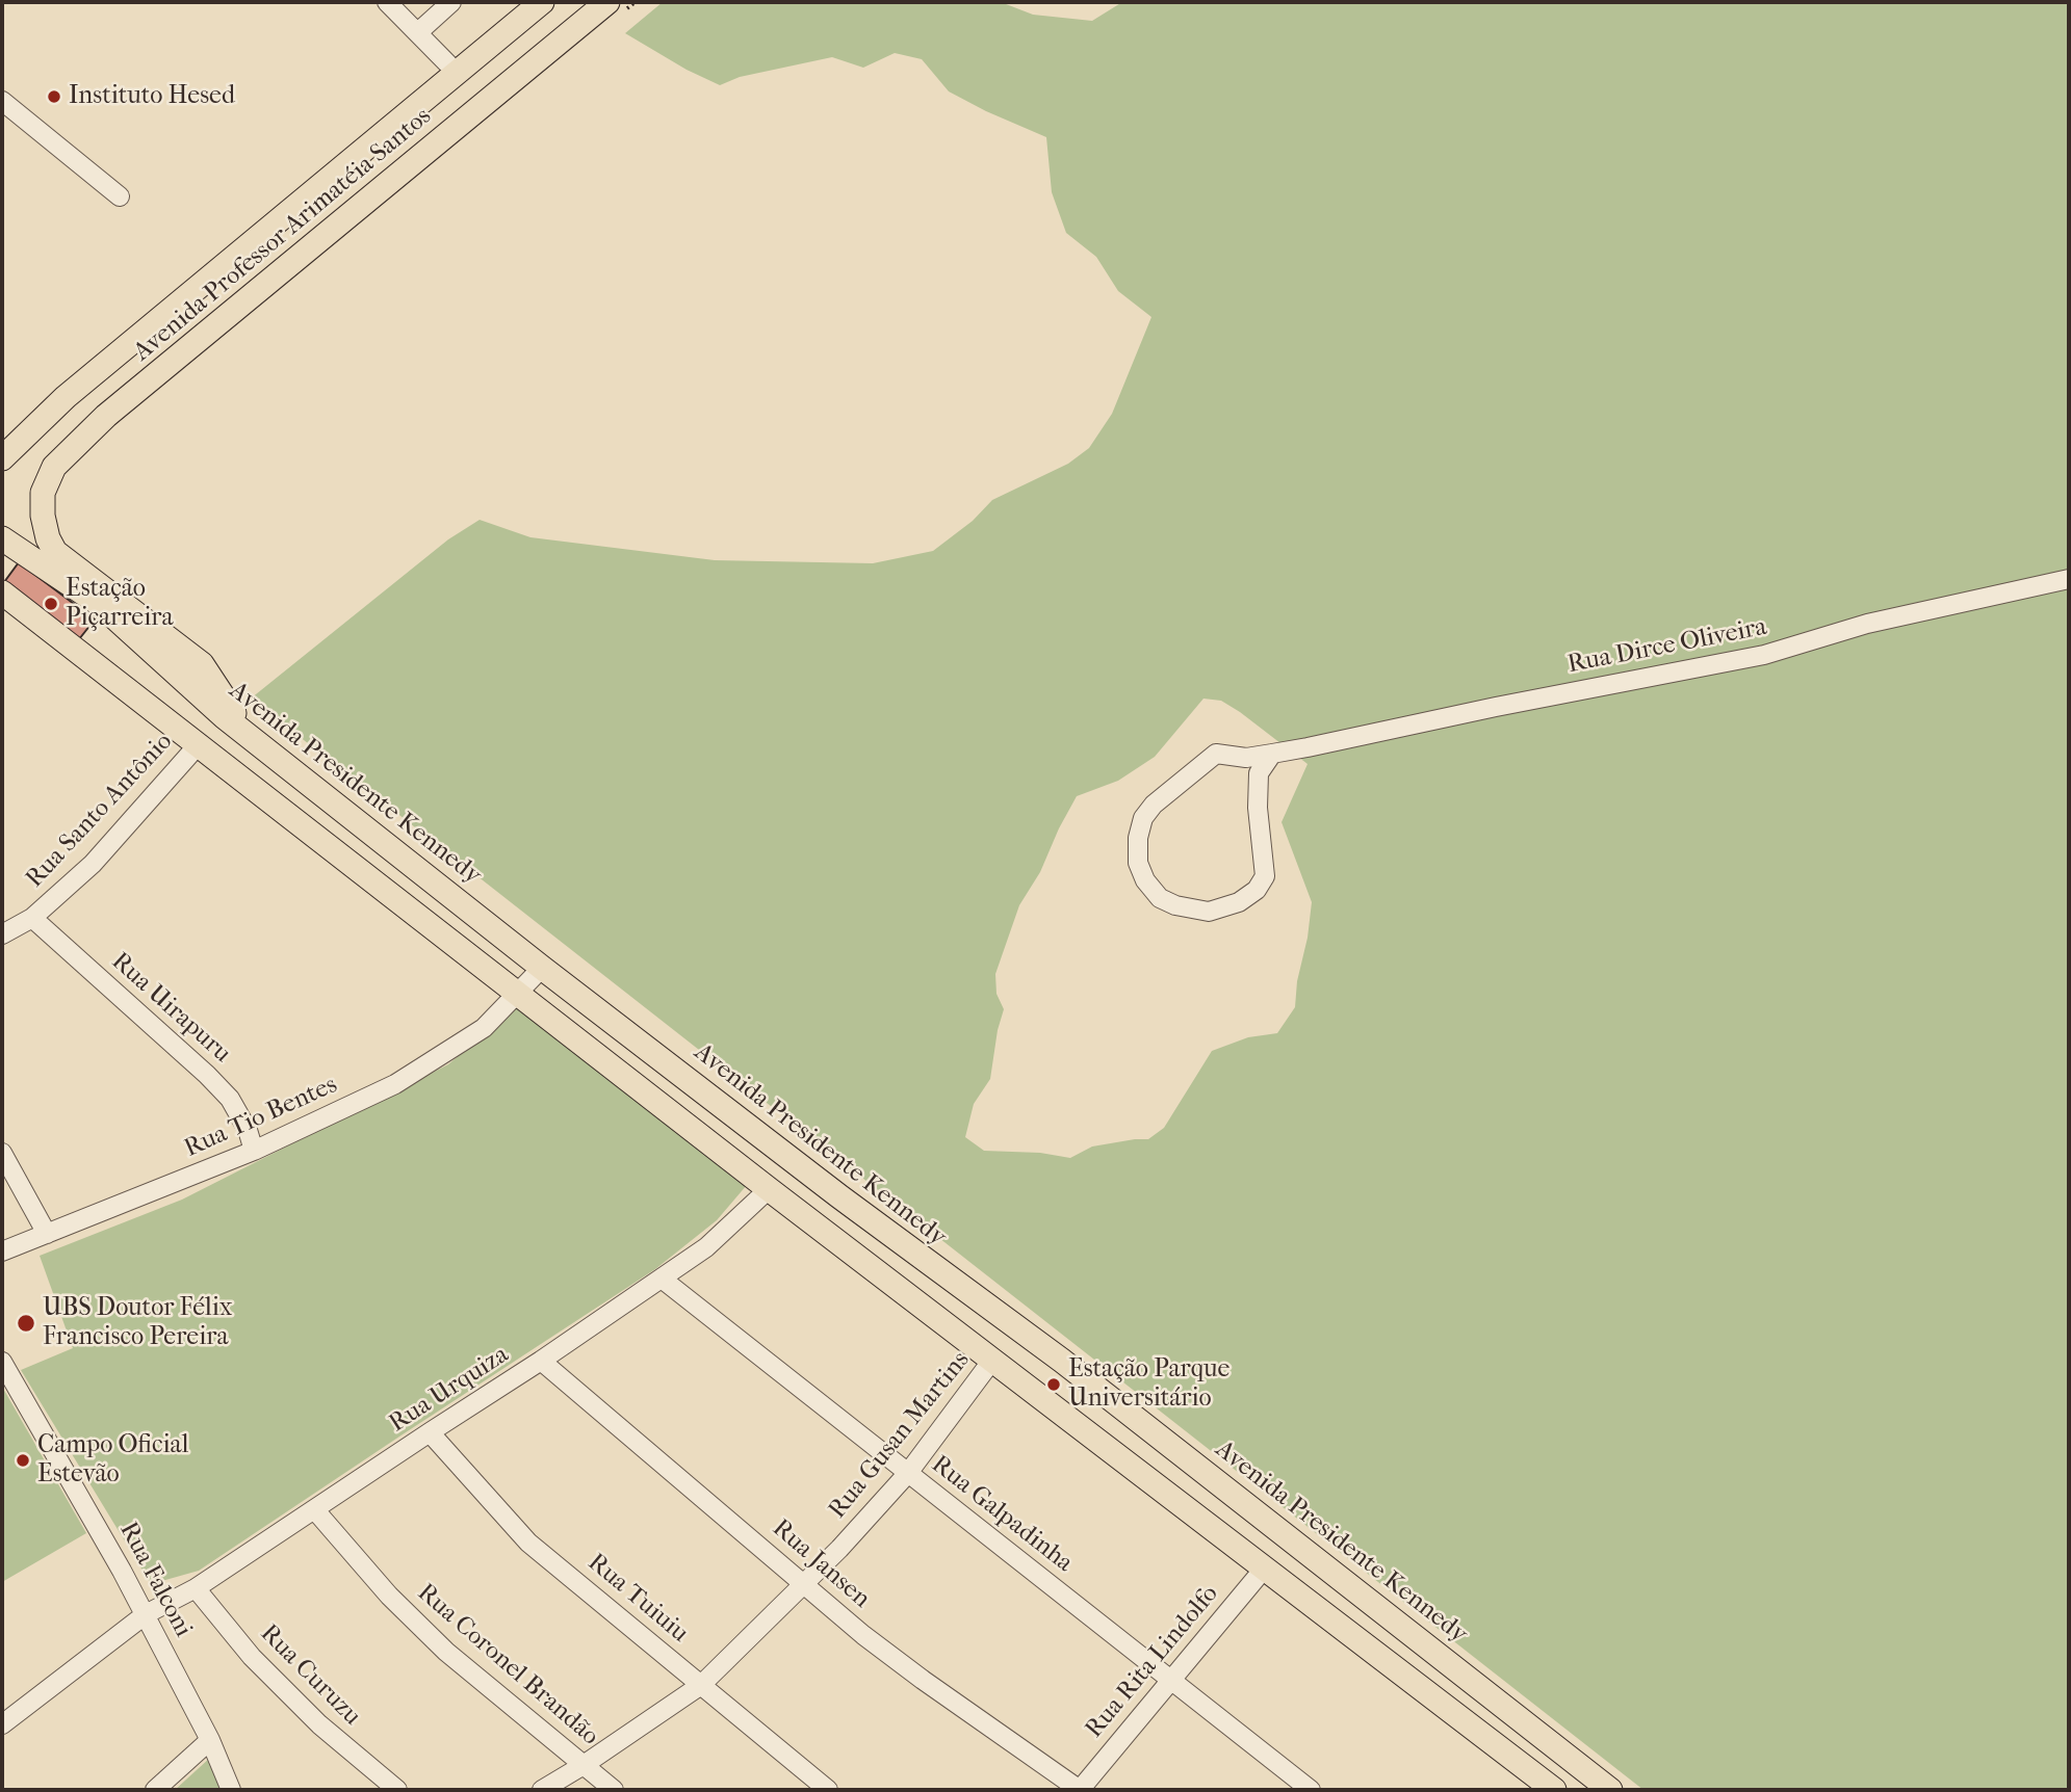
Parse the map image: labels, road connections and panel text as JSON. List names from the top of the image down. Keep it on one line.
{"streets":{"main road":["Avenida Professor Arimatéia Santos","Avenida Presidente Kennedy"],"street":["Rua Dirce Oliveira","Rua Santo Antônio","Rua Uirapuru","Rua Tio Bentes","Rua Urquiza","Rua Gusan Martins","Rua Galpadinha","Rua Jansen","Rua Falconi","Rua Tuiuiu","Rua Rita Lindolfo","Rua Coronel Brandão","Rua Curuzu"]},"crossings":[["Avenida Professor Arimatéia Santos","Avenida Presidente Kennedy"],["Avenida Presidente Kennedy","Rua Tio Bentes"],["Rua Santo Antônio","Rua Uirapuru"],["Rua Uirapuru","Rua Tio Bentes"],["Rua Urquiza","Rua Galpadinha"],["Rua Urquiza","Rua Jansen"],["Rua Urquiza","Rua Falconi"],["Rua Urquiza","Rua Tuiuiu"],["Rua Urquiza","Rua Coronel Brandão"],["Rua Urquiza","Rua Curuzu"],["Rua Gusan Martins","Rua Galpadinha"],["Rua Gusan Martins","Rua Jansen"],["Rua Gusan Martins","Rua Tuiuiu"],["Rua Gusan Martins","Rua Coronel Brandão"],["Rua Galpadinha","Rua Rita Lindolfo"],["Rua Jansen","Rua Rita Lindolfo"]],"places":["Instituto Hesed","Estação Piçarreira","UBS Doutor Félix Francisco Pereira","Estação Parque Universitário","Campo Oficial Estevão"]}
